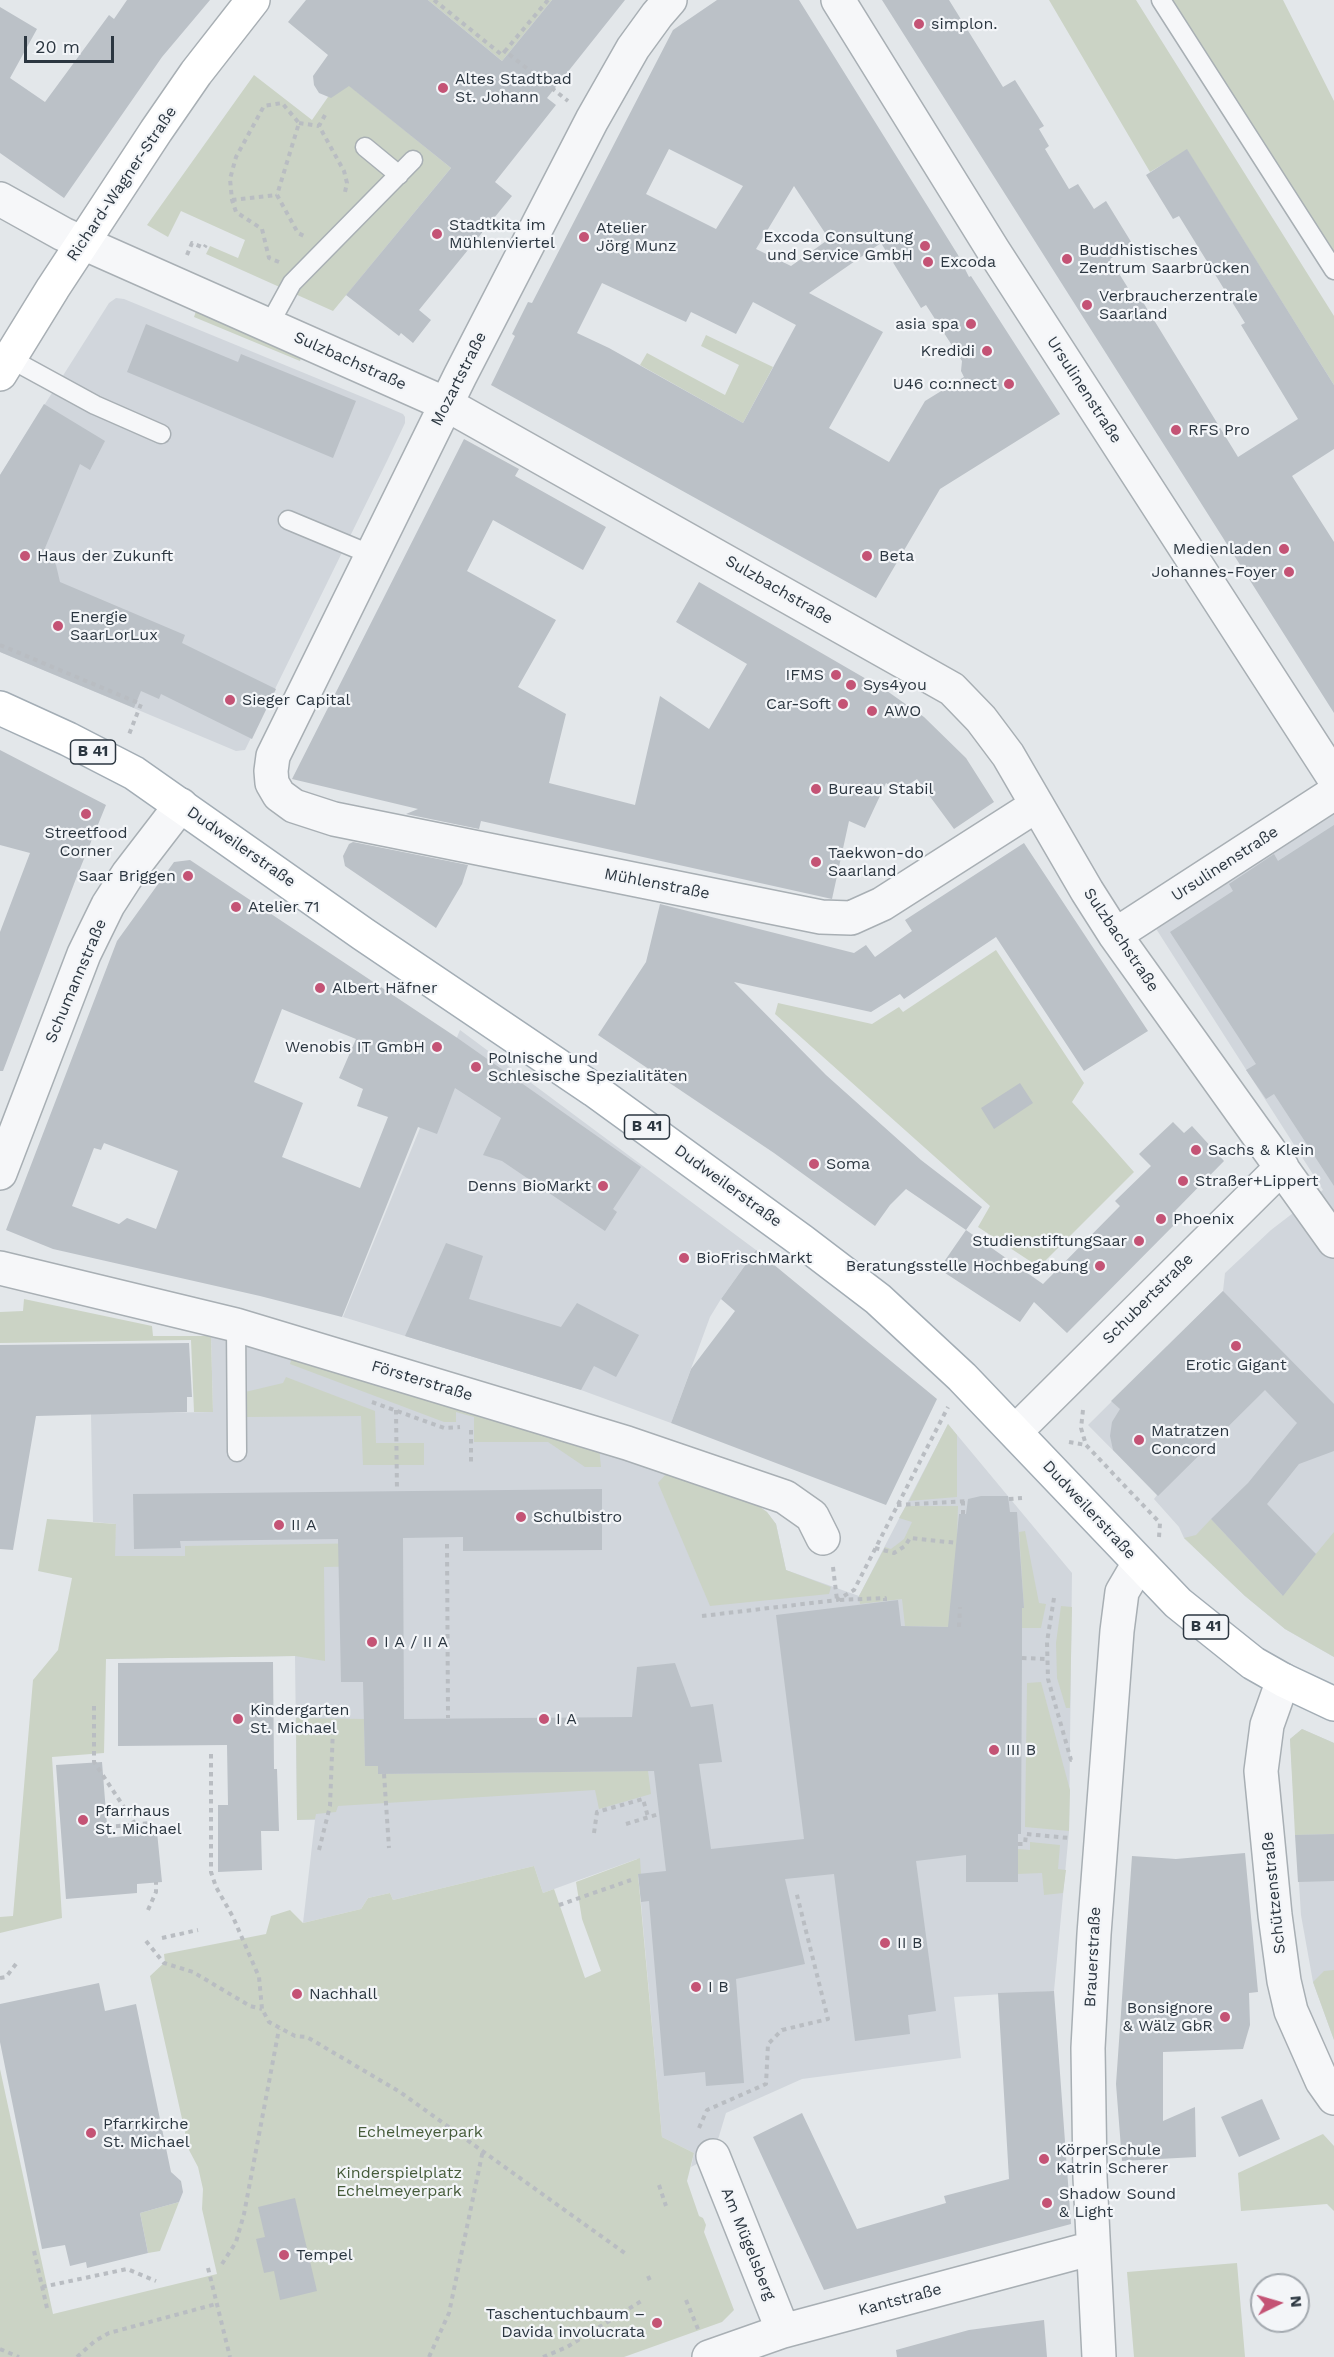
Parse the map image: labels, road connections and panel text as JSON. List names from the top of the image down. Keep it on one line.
{"streets":{"main road":["Richard-Wagner-Straße","B 41","Dudweilerstraße"],"street":["Sulzbachstraße","Mozartstraße","Ursulinenstraße","Mühlenstraße","Schumannstraße","Schubertstraße","Försterstraße","Schützenstraße","Brauerstraße","Am Mügelsberg","Kantstraße"]},"crossings":[["Richard-Wagner-Straße","Sulzbachstraße"],["Sulzbachstraße","Mozartstraße"],["Sulzbachstraße","Ursulinenstraße"],["Sulzbachstraße","Mühlenstraße"],["Sulzbachstraße","Schubertstraße"],["Mozartstraße","Mühlenstraße"],["Dudweilerstraße","Schumannstraße"],["Dudweilerstraße","Schubertstraße"],["Dudweilerstraße","Schützenstraße"],["Dudweilerstraße","Brauerstraße"],["Brauerstraße","Kantstraße"],["Am Mügelsberg","Kantstraße"]],"parks":["Echelmeyerpark","Kinderspielplatz Echelmeyerpark"],"places":["simplon.","Altes Stadtbad St. Johann","Stadtkita im Mühlenviertel","Atelier Jörg Munz","Excoda Consultung und Service GmbH","Buddhistisches Zentrum Saarbrücken","Excoda","Verbraucherzentrale Saarland","asia spa","Kredidi","U46 co:nnect","RFS Pro","Medienladen","Haus der Zukunft","Beta","Johannes-Foyer","Energie SaarLorLux","IFMS","Sys4you","Sieger Capital","Car-Soft","AWO","Bureau Stabil","Streetfood Corner","Taekwon-do Saarland","Saar Briggen","Atelier 71","Albert Häfner","Wenobis IT GmbH","Polnische und Schlesische Spezialitäten","Sachs & Klein","Soma","Straßer+Lippert","Denns BioMarkt","Phoenix","StudienstiftungSaar","BioFrischMarkt","Beratungsstelle Hochbegabung","Erotic Gigant","Matratzen Concord","Schulbistro","II A","I A / II A","Kindergarten St. Michael","I A","III B","Pfarrhaus St. Michael","II B","I B","Nachhall","Bonsignore & Wälz GbR","Pfarrkirche St. Michael","KörperSchule Katrin Scherer","Shadow Sound & Light","Tempel","Taschentuchbaum – Davida involucrata"],"scale_bar":"20 m","north":"right"}
